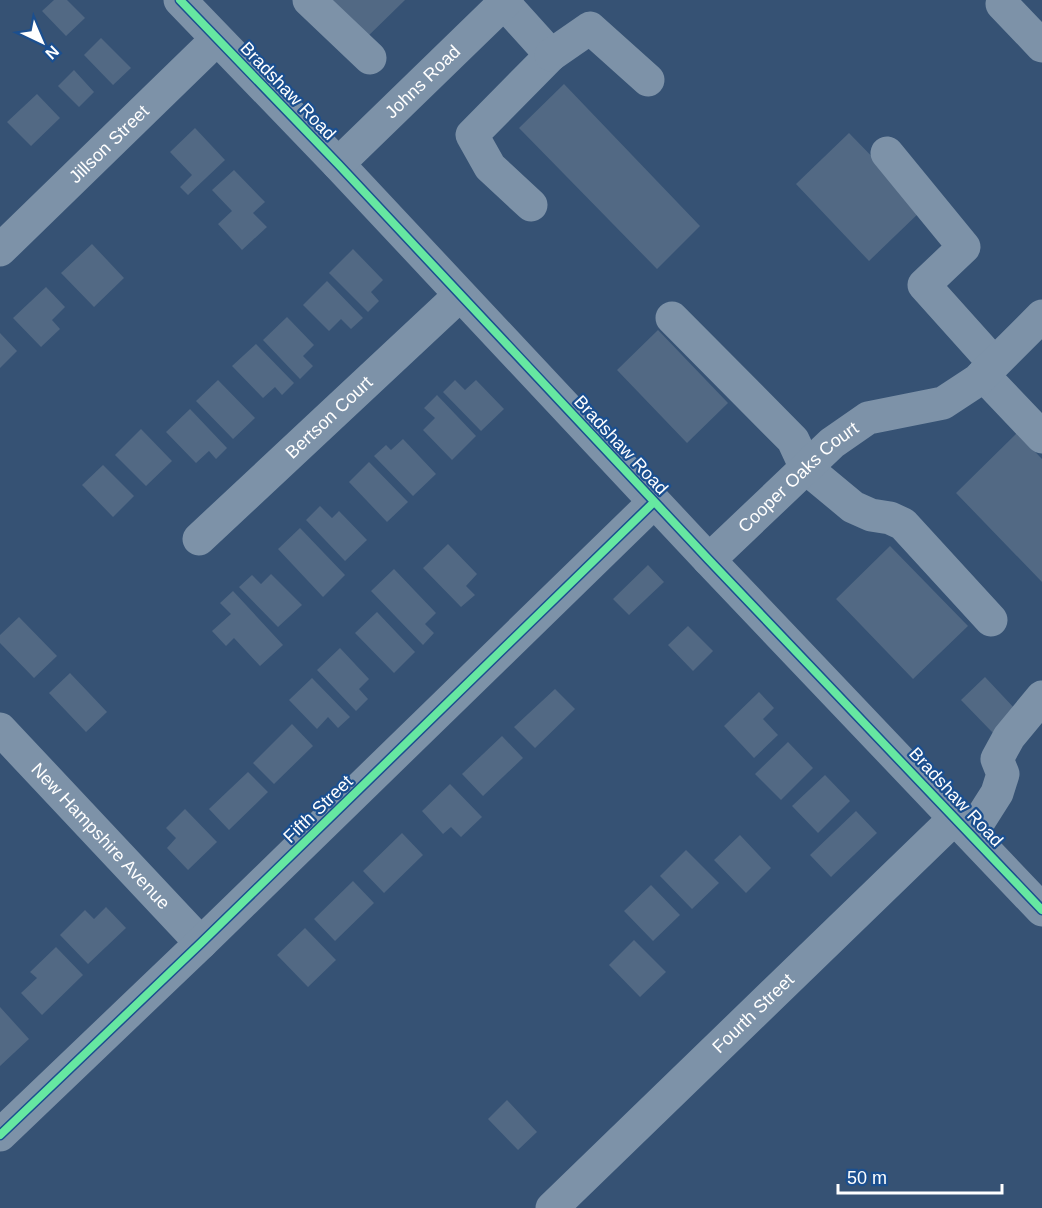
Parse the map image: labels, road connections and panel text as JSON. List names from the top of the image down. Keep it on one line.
{"streets":{"street":["Johns Road","Bradshaw Road","Jillson Street","Bertson Court","Cooper Oaks Court","Fifth Street","New Hampshire Avenue","Fourth Street"]},"crossings":[["Johns Road","Bradshaw Road"],["Bradshaw Road","Jillson Street"],["Bradshaw Road","Bertson Court"],["Bradshaw Road","Cooper Oaks Court"],["Bradshaw Road","Fifth Street"],["Bradshaw Road","Fourth Street"],["Fifth Street","New Hampshire Avenue"]],"scale_bar":"50 m","north":"bottom right"}
